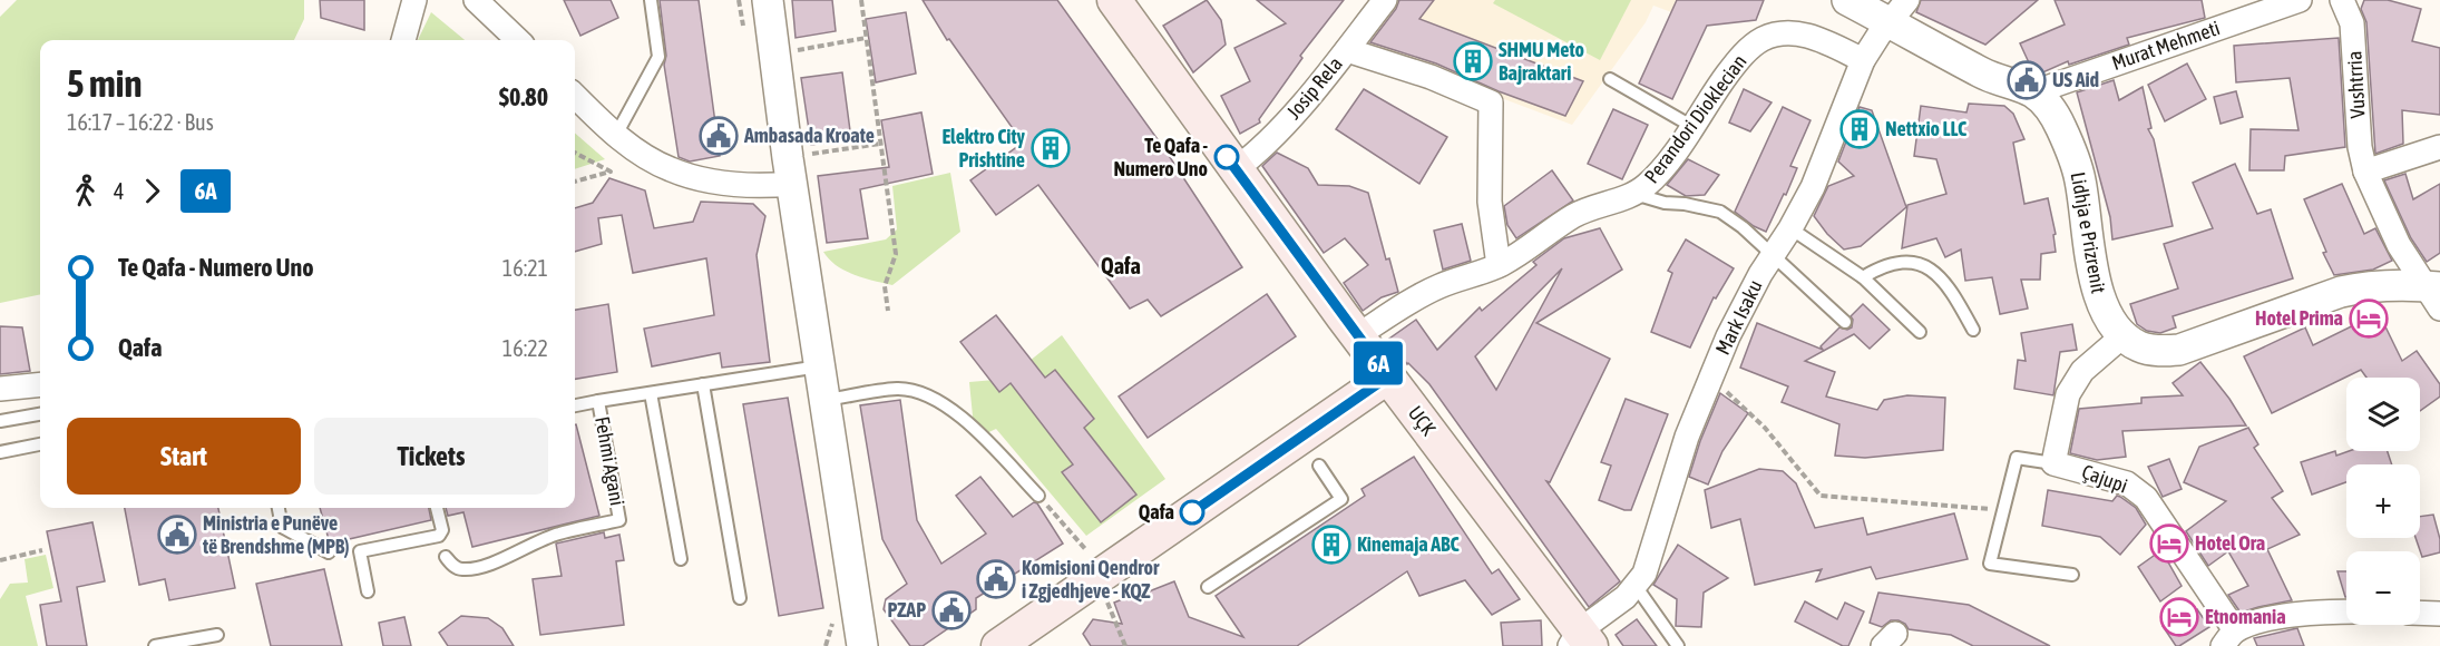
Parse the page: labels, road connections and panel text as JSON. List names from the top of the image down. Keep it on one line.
{"streets":{"main road":["UÇK"],"street":["Murat Mehmeti","Vushtrria","Josip Rela","Perandori Dioklecian","Lidhja e Prizrenit","Mark Isaku","Çajupi"],"lane":["Fehmi Agani"]},"crossings":[["Murat Mehmeti","Lidhja e Prizrenit"],["Josip Rela","UÇK"],["Perandori Dioklecian","Mark Isaku"],["Perandori Dioklecian","UÇK"],["Lidhja e Prizrenit","Mark Isaku"],["Lidhja e Prizrenit","Çajupi"],["Mark Isaku","UÇK"]],"districts":["Qafa"],"places":{"building":["SHMU Meto Bajraktari","Nettxio LLC","Elektro City Prishtine","Kinemaja ABC"],"public building":["US Aid","Ambasada Kroate","Ministria e Punëve të Brendshme (MPB)","Komisioni Qendror i Zgjedhjeve - KQZ","PZAP"],"other":["Te Qafa - Numero Uno","Qafa"],"hotel":["Hotel Prima","Hotel Ora","Etnomania"]},"lines":["bus line 6A"],"page":{"on_map":"6A","heading":["5 min","16:17 – 16:22 · Bus","$0.80"],"legs":["4","6A"],"list":[{"name":"Te Qafa - Numero Uno","value":"16:21"},{"name":"Qafa","value":"16:22"}],"map_buttons":["+","−"],"buttons":["Start","Tickets"]}}
